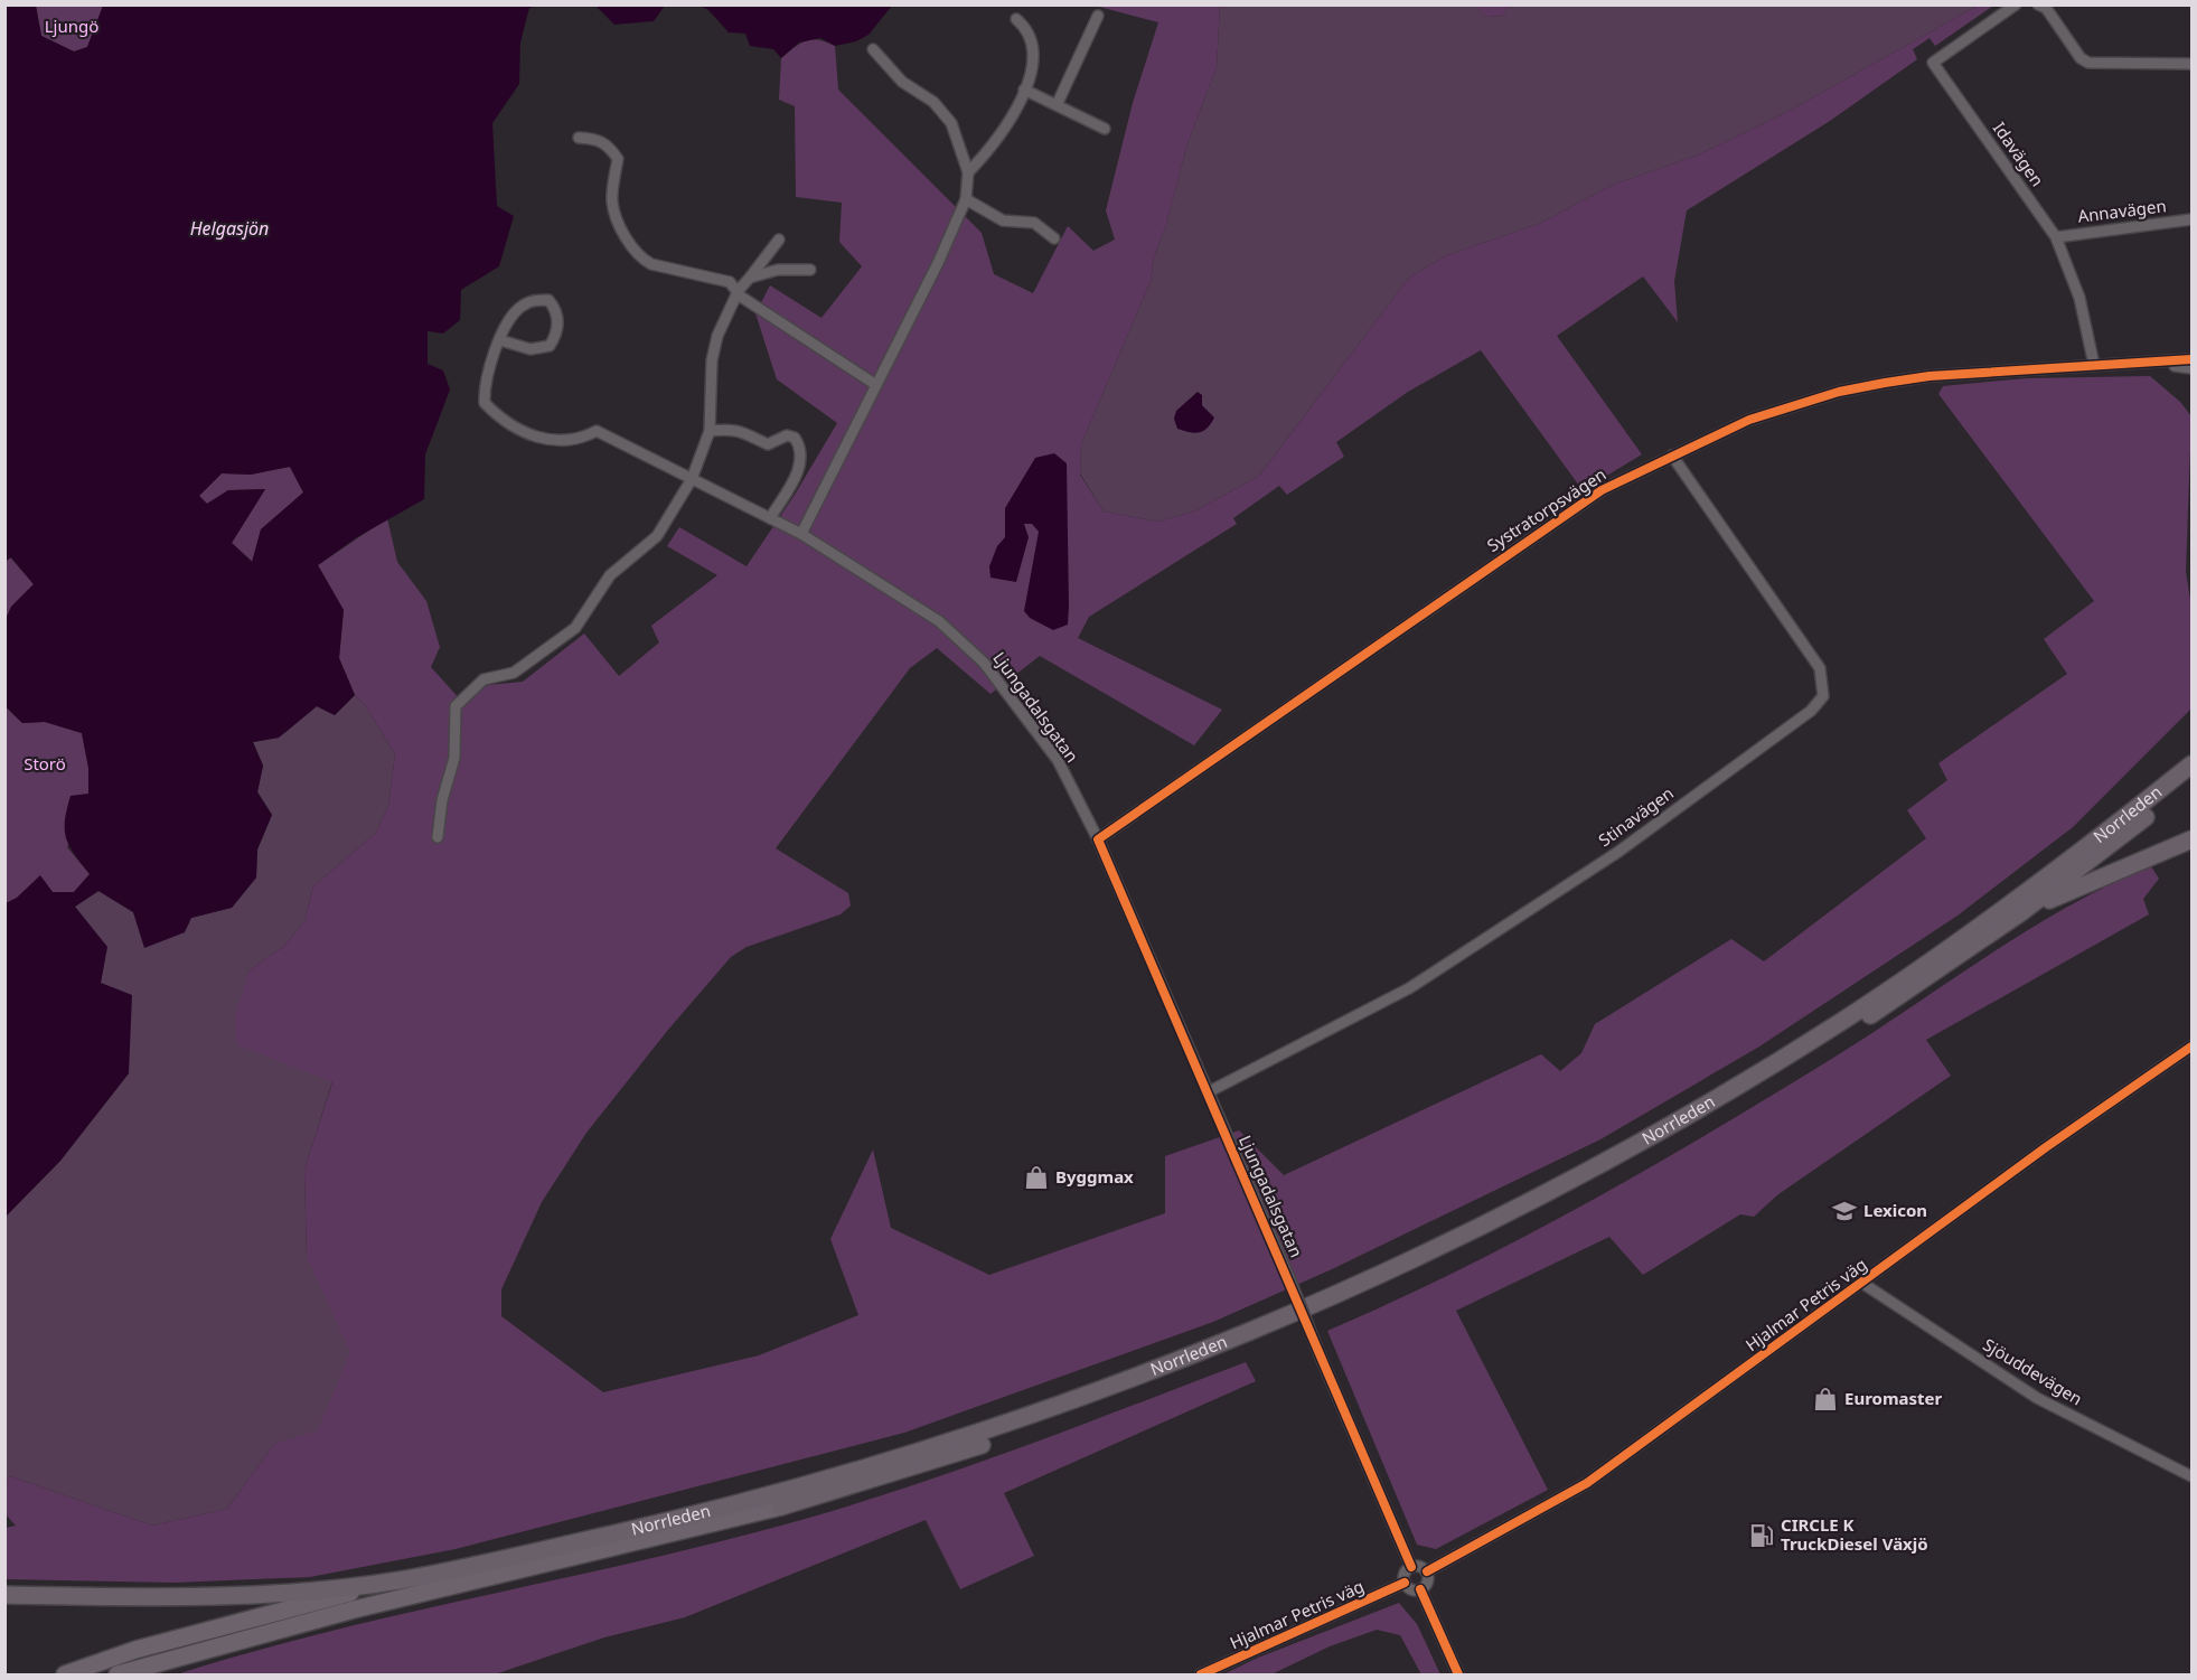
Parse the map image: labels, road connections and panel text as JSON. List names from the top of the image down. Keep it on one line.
{"streets":{"highway":["Norrleden"],"street":["Idavägen","Annavägen","Systratorpsvägen","Ljungadalsgatan","Stinavägen","Hjalmar Petris väg","Sjöuddevägen"]},"crossings":[["Idavägen","Annavägen"],["Idavägen","Systratorpsvägen"],["Systratorpsvägen","Ljungadalsgatan"],["Systratorpsvägen","Stinavägen"],["Ljungadalsgatan","Stinavägen"],["Ljungadalsgatan","Hjalmar Petris väg"],["Hjalmar Petris väg","Sjöuddevägen"]],"water":["Helgasjön"],"parks":["Ljungö","Storö"],"places":{"shop":["Byggmax","Euromaster"],"school or university":["Lexicon"],"fuel station":["CIRCLE K TruckDiesel Växjö"]}}
